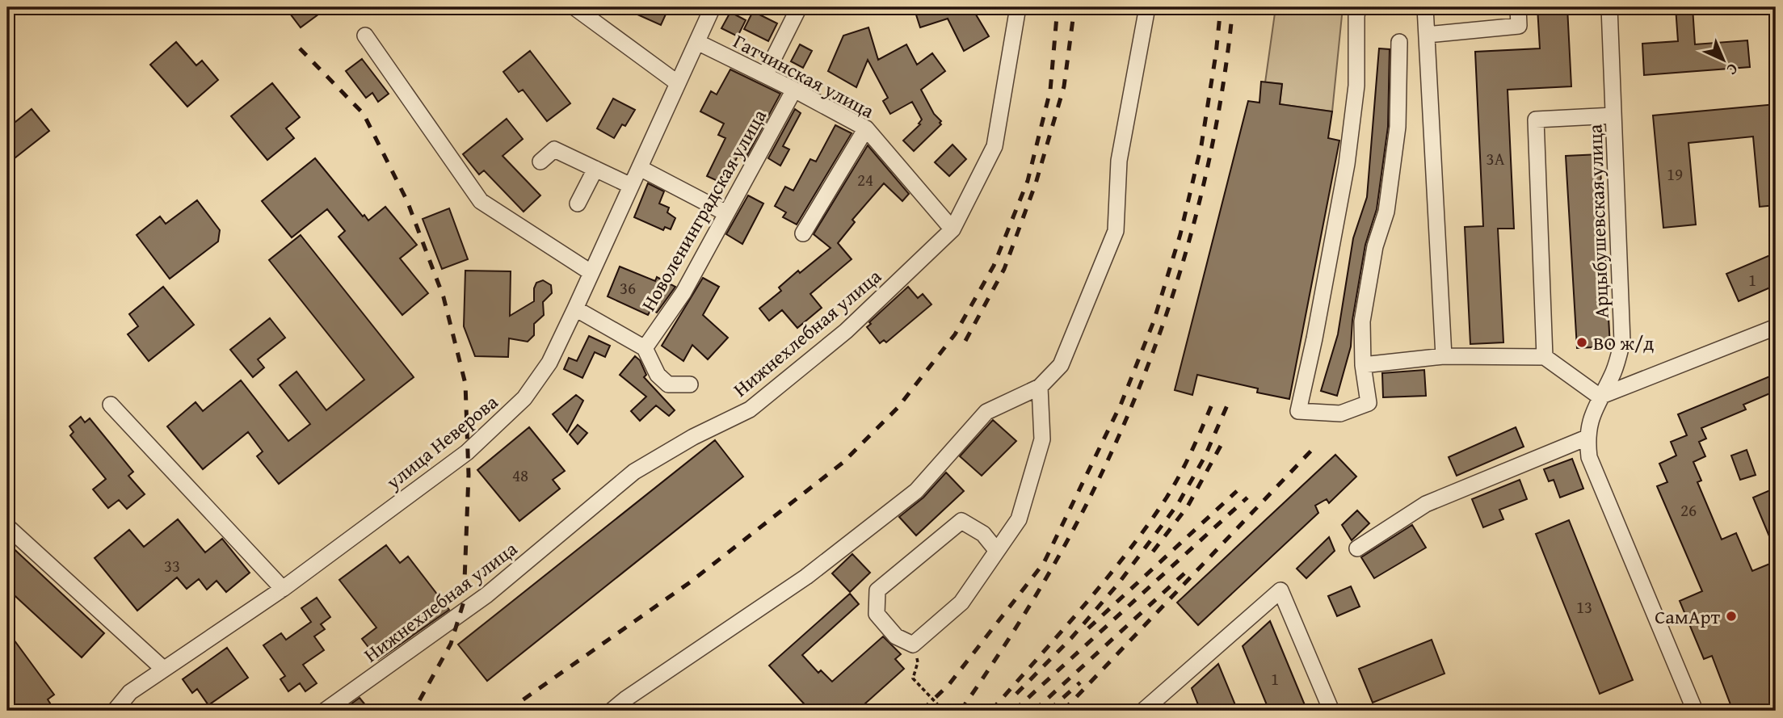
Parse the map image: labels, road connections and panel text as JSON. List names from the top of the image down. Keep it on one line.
{"streets":{"street":["Гатчинская улица","Новоленинградская улица","Арцыбушевская улица","Нижнехлебная улица","улица Неверова"]},"crossings":[["Гатчинская улица","Новоленинградская улица"],["Гатчинская улица","Нижнехлебная улица"],["Гатчинская улица","улица Неверова"]],"places":["ВО ж/д","СамАрт"],"house_numbers":["3А","19","24","1","36","48","26","33","13","1"],"north":"bottom right"}
